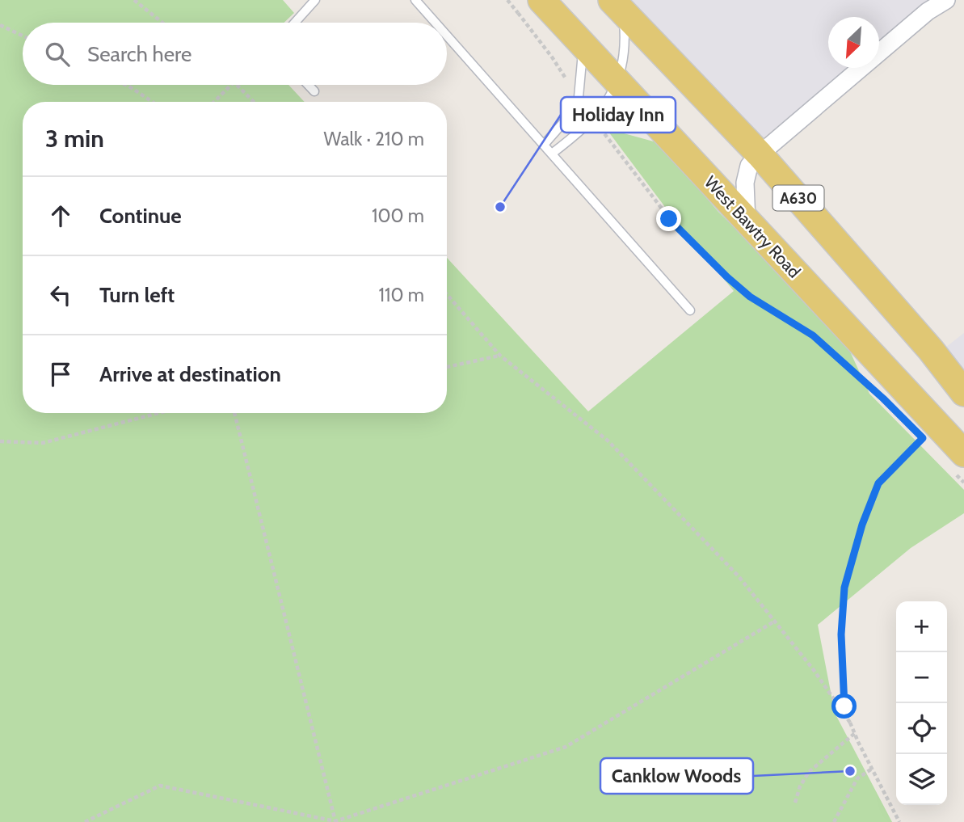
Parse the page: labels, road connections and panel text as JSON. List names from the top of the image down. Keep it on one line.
{"streets":{"main road":["A630","West Bawtry Road"]},"places":["Holiday Inn","Canklow Woods"],"north":"bottom left","page":{"search":"Search here","heading":["3 min","Walk · 210 m"],"list":[["Continue","100 m"],["Turn left","110 m"],"Arrive at destination"],"map_buttons":["+","−"]}}
